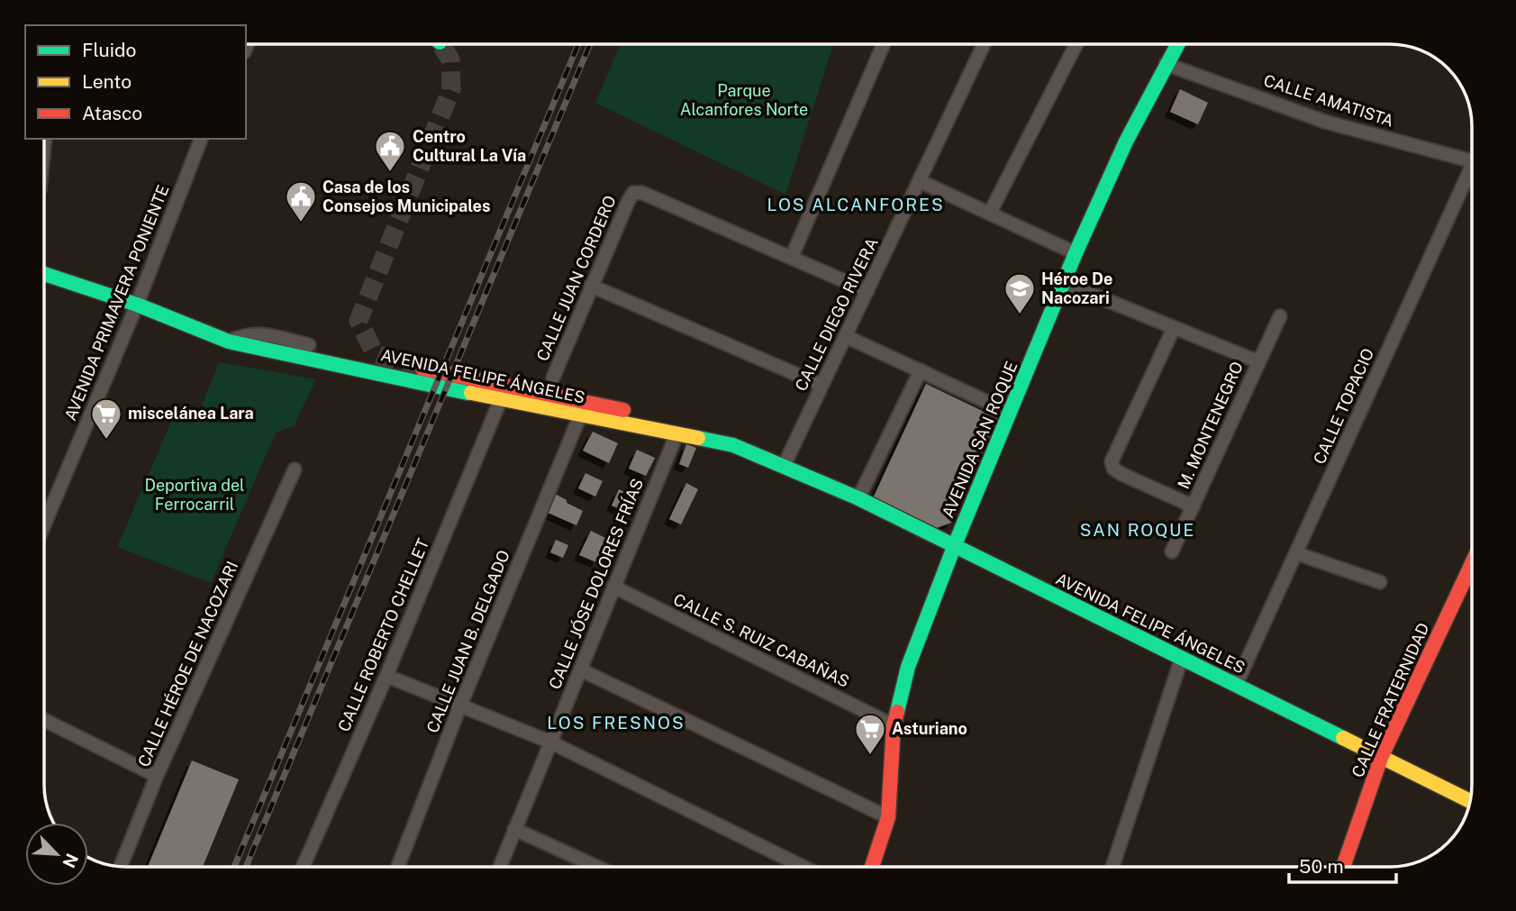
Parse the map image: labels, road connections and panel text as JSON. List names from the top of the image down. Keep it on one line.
{"streets":{"street":["CALLE AMATISTA","CALLE JUAN CORDERO","AVENIDA PRIMAVERA PONIENTE","CALLE DIEGO RIVERA","AVENIDA FELIPE ÁNGELES","CALLE TOPACIO","M. MONTENEGRO","AVENIDA SAN ROQUE","CALLE JÓSE DOLORES FRÍAS","CALLE ROBERTO CHELLET","CALLE S. RUIZ CABAÑAS","CALLE JUAN B. DELGADO","CALLE HÉROE DE NACOZARI","CALLE FRATERNIDAD"]},"crossings":[["CALLE AMATISTA","AVENIDA SAN ROQUE"],["AVENIDA PRIMAVERA PONIENTE","AVENIDA FELIPE ÁNGELES"],["CALLE DIEGO RIVERA","AVENIDA FELIPE ÁNGELES"],["AVENIDA FELIPE ÁNGELES","CALLE TOPACIO"],["AVENIDA FELIPE ÁNGELES","AVENIDA SAN ROQUE"],["AVENIDA FELIPE ÁNGELES","CALLE FRATERNIDAD"],["M. MONTENEGRO","AVENIDA SAN ROQUE"],["AVENIDA SAN ROQUE","CALLE S. RUIZ CABAÑAS"],["CALLE JÓSE DOLORES FRÍAS","CALLE S. RUIZ CABAÑAS"]],"districts":["LOS ALCANFORES","SAN ROQUE","LOS FRESNOS"],"parks":["Parque Alcanfores Norte","Deportiva del Ferrocarril"],"places":{"public building":["Centro Cultural La Vía","Casa de los Consejos Municipales"],"school or university":["Héroe De Nacozari"],"supermarket":["miscelánea Lara","Asturiano"]},"legend":["Fluido","Lento","Atasco"],"scale_bar":"50 m","north":"bottom right"}
